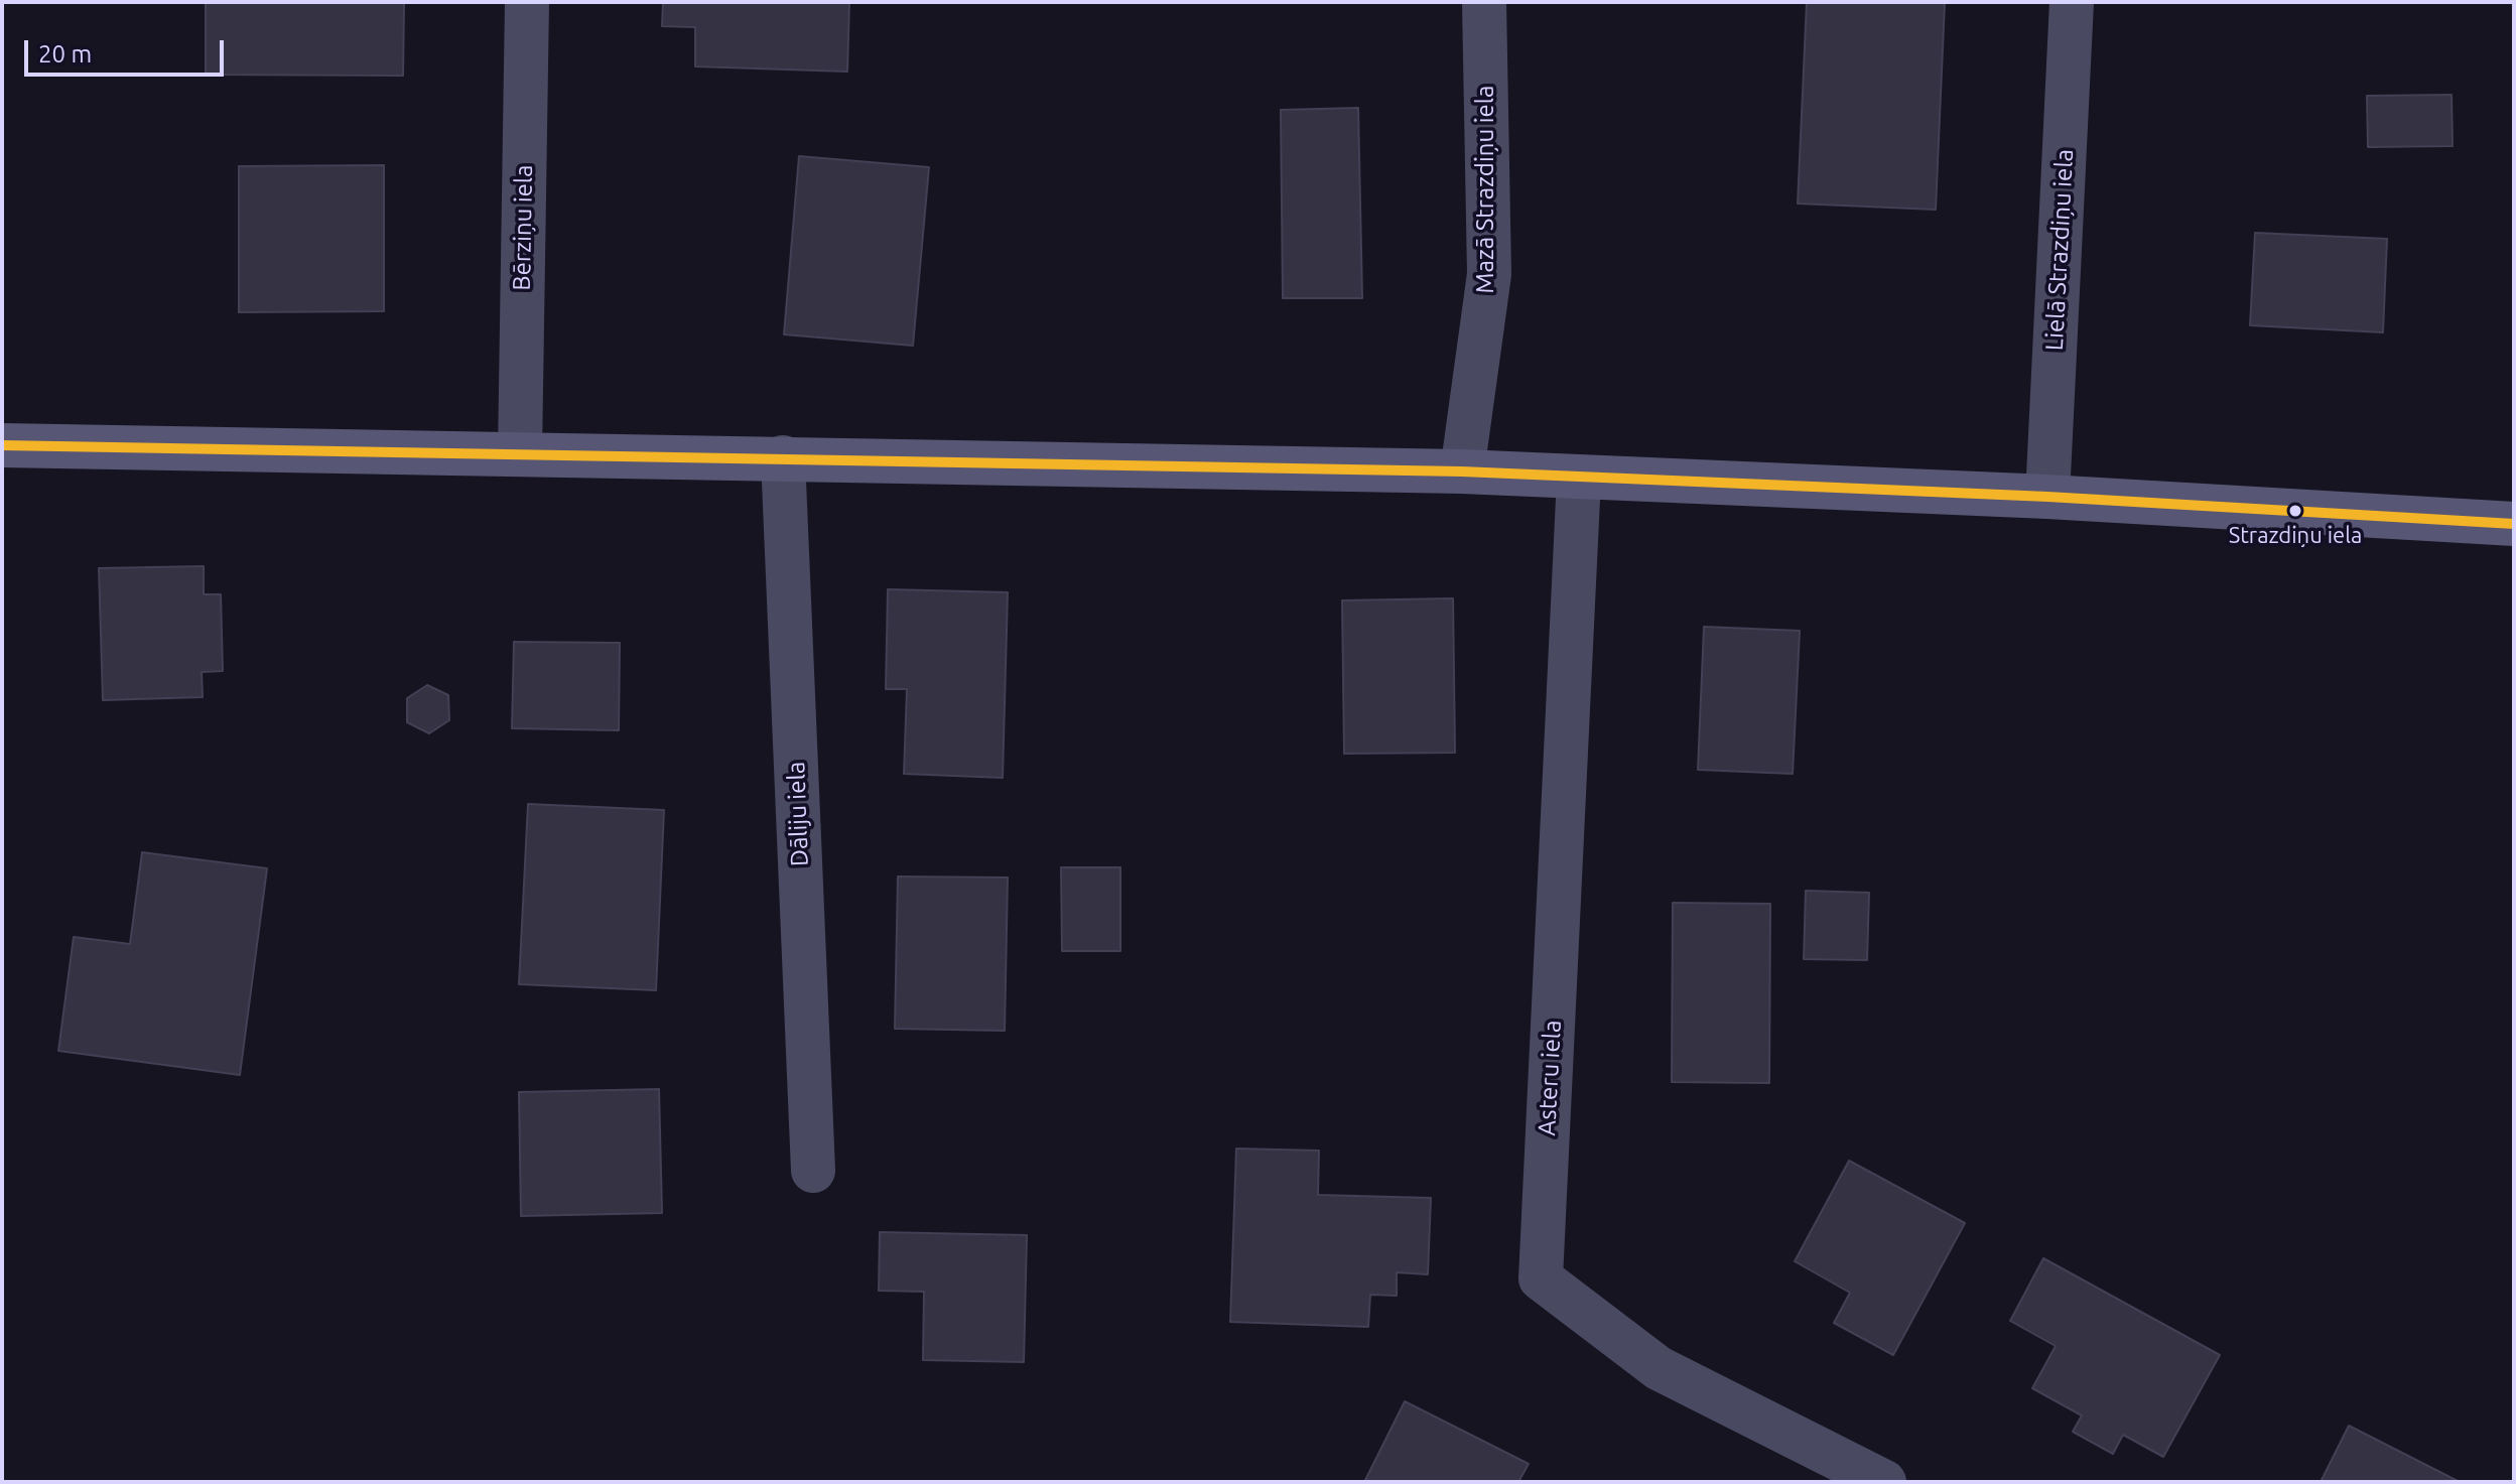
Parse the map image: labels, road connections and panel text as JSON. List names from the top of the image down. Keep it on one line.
{"streets":{"street":["Mazā Strazdiņu iela","Bērziņu iela","Lielā Strazdiņu iela","Dāliju iela","Asteru iela"]},"places":["Strazdiņu iela"],"scale_bar":"20 m"}
